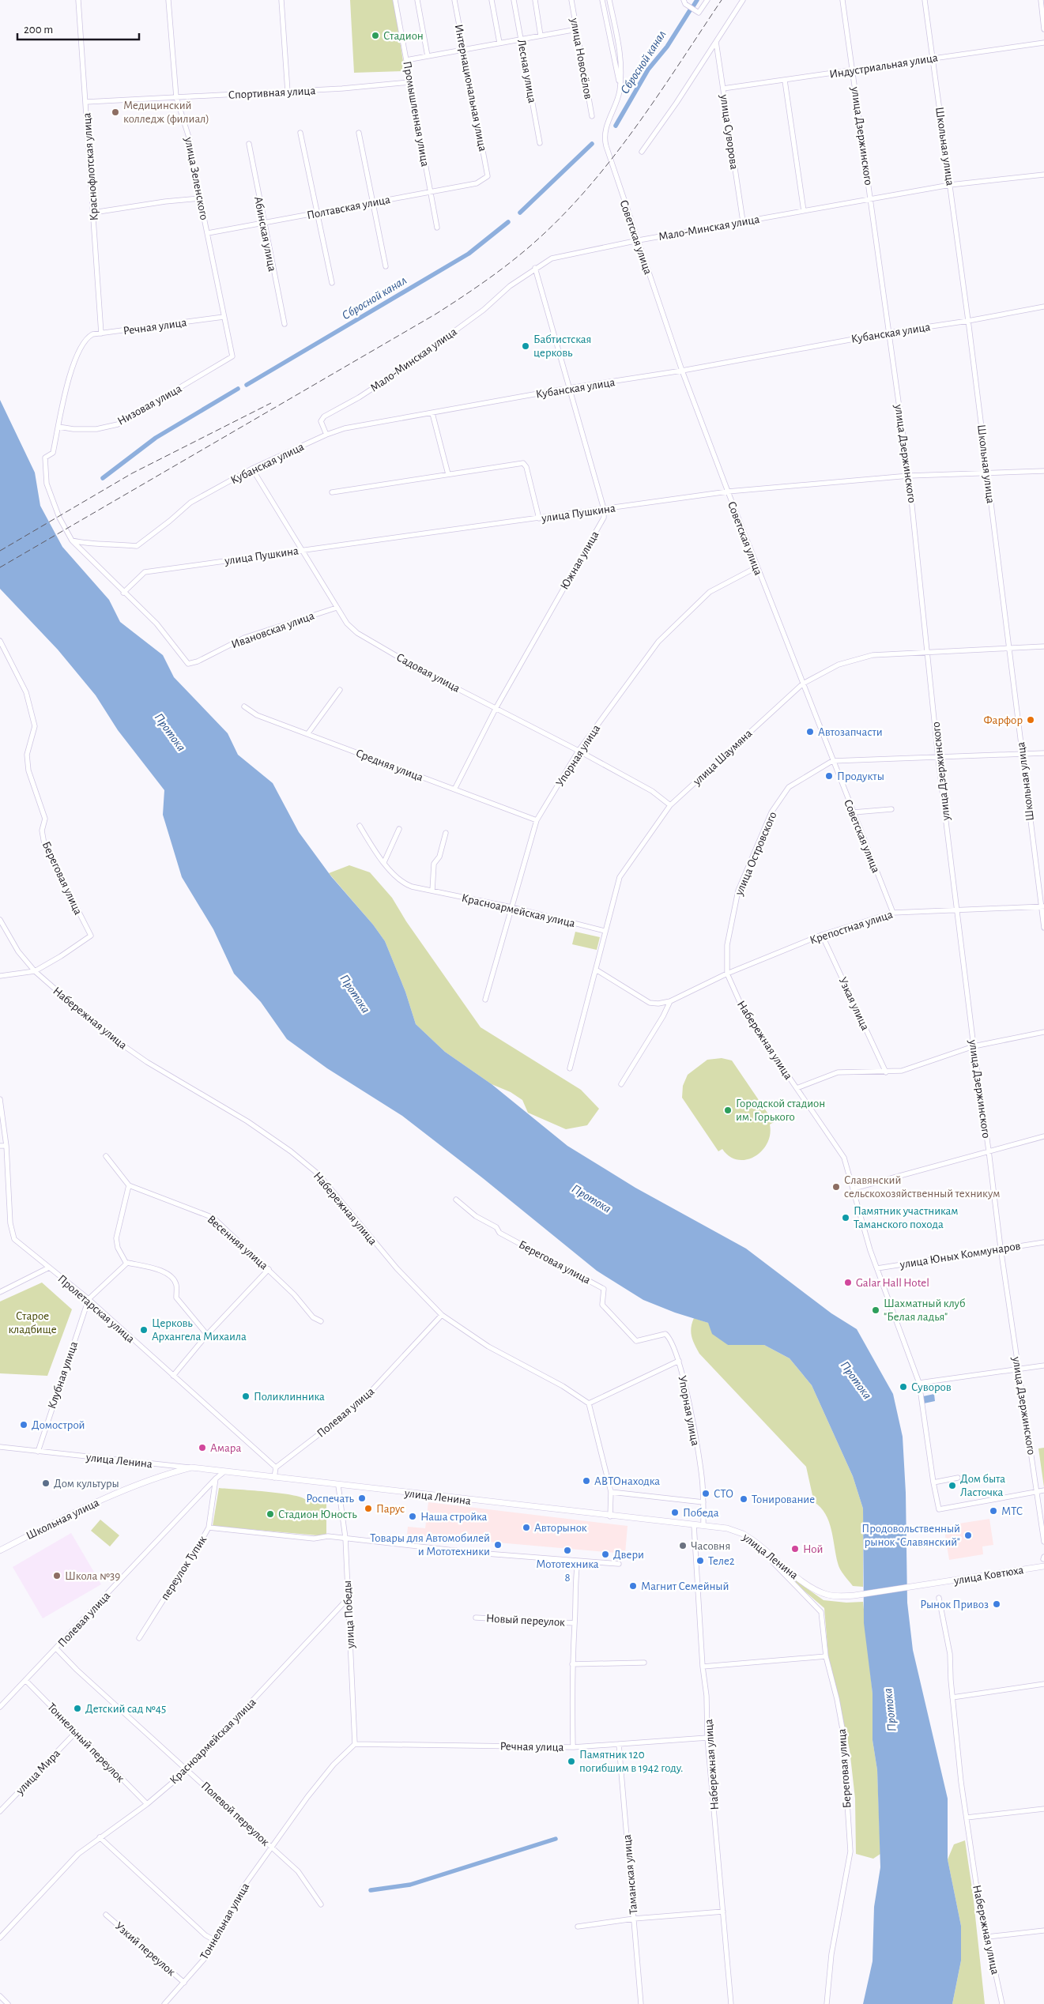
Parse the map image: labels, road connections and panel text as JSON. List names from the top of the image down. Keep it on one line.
{"streets":{"main road":["Школьная улица","улица Ленина","улица Ковтюха"],"street":["улица Новосёлов","Индустриальная улица","Лесная улица","Интернациональная улица","Спортивная улица","Промышленная улица","улица Суворова","улица Дзержинского","Краснофлотская улица","улица Зеленского","Полтавская улица","Мало-Минская улица","Абинская улица","Советская улица","Речная улица","Кубанская улица","Низовая улица","улица Пушкина","Южная улица","Ивановская улица","Садовая улица","Упорная улица","улица Шаумяна","Средняя улица","улица Островского","Береговая улица","Красноармейская улица","Крепостная улица","Узкая улица","Набережная улица","Весенняя улица","улица Юных Коммунаров","Пролетарская улица","Клубная улица","Полевая улица","переулок Тупик","улица Победы","Новый переулок","Тоннельный переулок","улица Мира","Полевой переулок","Таманская улица","Тоннельная улица","Узкий переулок"]},"crossings":[["Индустриальная улица","улица Суворова"],["Индустриальная улица","улица Дзержинского"],["Индустриальная улица","Школьная улица"],["Интернациональная улица","Полтавская улица"],["Спортивная улица","Промышленная улица"],["Спортивная улица","Краснофлотская улица"],["Спортивная улица","улица Зеленского"],["Промышленная улица","Полтавская улица"],["улица Суворова","Мало-Минская улица"],["улица Дзержинского","Мало-Минская улица"],["улица Дзержинского","Кубанская улица"],["улица Дзержинского","улица Пушкина"],["улица Дзержинского","улица Шаумяна"],["улица Дзержинского","улица Островского"],["улица Дзержинского","Крепостная улица"],["улица Дзержинского","Набережная улица"],["улица Дзержинского","улица Юных Коммунаров"],["Школьная улица","Мало-Минская улица"],["Школьная улица","Кубанская улица"],["Школьная улица","улица Пушкина"],["Школьная улица","улица Шаумяна"],["Школьная улица","улица Островского"],["Школьная улица","Крепостная улица"],["Школьная улица","улица Ленина"],["Краснофлотская улица","Речная улица"],["улица Зеленского","Полтавская улица"],["улица Зеленского","Речная улица"],["улица Зеленского","Низовая улица"],["Полтавская улица","Абинская улица"],["Мало-Минская улица","Советская улица"],["Мало-Минская улица","Кубанская улица"],["Советская улица","Кубанская улица"],["Советская улица","улица Пушкина"],["Советская улица","Упорная улица"],["Советская улица","улица Шаумяна"],["Советская улица","улица Островского"],["Советская улица","Крепостная улица"],["Речная улица","Низовая улица"],["Речная улица","Набережная улица"],["Речная улица","улица Победы"],["Речная улица","Таманская улица"],["Речная улица","Тоннельная улица"],["Кубанская улица","Садовая улица"],["улица Пушкина","Южная улица"],["улица Пушкина","Ивановская улица"],["улица Пушкина","Садовая улица"],["Южная улица","Садовая улица"],["Южная улица","Средняя улица"],["Ивановская улица","Садовая улица"],["Садовая улица","Упорная улица"],["Садовая улица","улица Шаумяна"],["Упорная улица","Средняя улица"],["Упорная улица","Береговая улица"],["Упорная улица","Красноармейская улица"],["Упорная улица","улица Ленина"],["улица Шаумяна","Красноармейская улица"],["улица Шаумяна","Крепостная улица"],["улица Островского","Крепостная улица"],["улица Островского","Набережная улица"],["Береговая улица","Набережная улица"],["Береговая улица","улица Ленина"],["Красноармейская улица","улица Победы"],["Красноармейская улица","Тоннельный переулок"],["Красноармейская улица","Полевой переулок"],["Крепостная улица","Узкая улица"],["Крепостная улица","Набережная улица"],["Набережная улица","улица Юных Коммунаров"],["Набережная улица","Полевая улица"],["Набережная улица","улица Ленина"],["Пролетарская улица","Клубная улица"],["Пролетарская улица","Полевая улица"],["Клубная улица","улица Ленина"],["Полевая улица","переулок Тупик"],["Полевая улица","Тоннельный переулок"],["Полевая улица","Полевой переулок"],["улица Ленина","улица Ковтюха"],["улица Ленина","улица Победы"],["улица Победы","Тоннельная улица"],["Тоннельный переулок","улица Мира"],["Полевой переулок","Тоннельная улица"],["Тоннельная улица","Узкий переулок"]],"water":["Сбросной канал","Протока"],"parks":["Старое кладбище"],"places":["Стадион","Медицинский колледж (филиал)","Бабтистская церковь","Фарфор","Автозапчасти","Продукты","Городской cтадион им. Горького","Славянский сельскохозяйственный техникум","Памятник участникам Таманского похода","Galar Hall Hotel","Шахматный клуб \"Белая ладья\"","Церковь Архангела Михаила","Суворов","Поликлинника","Домострой","Амара","АВТОнаходка","Дом культуры","Дом быта Ласточка","СТО","Роспечать","Тонирование","Парус","МТС","Победа","Стадион Юность","Наша стройка","Авторынок","Продовольственный рынок \"Славянский\"","Товары для Автомобилей и Мототехники","Часовня","Ной","Мототехника 8","Двери","Теле2","Школа №39","Магнит Семейный","Рынок Привоз","Детский сад №45","Памятник 120 погибшим в 1942 году."],"scale_bar":"200 m"}
